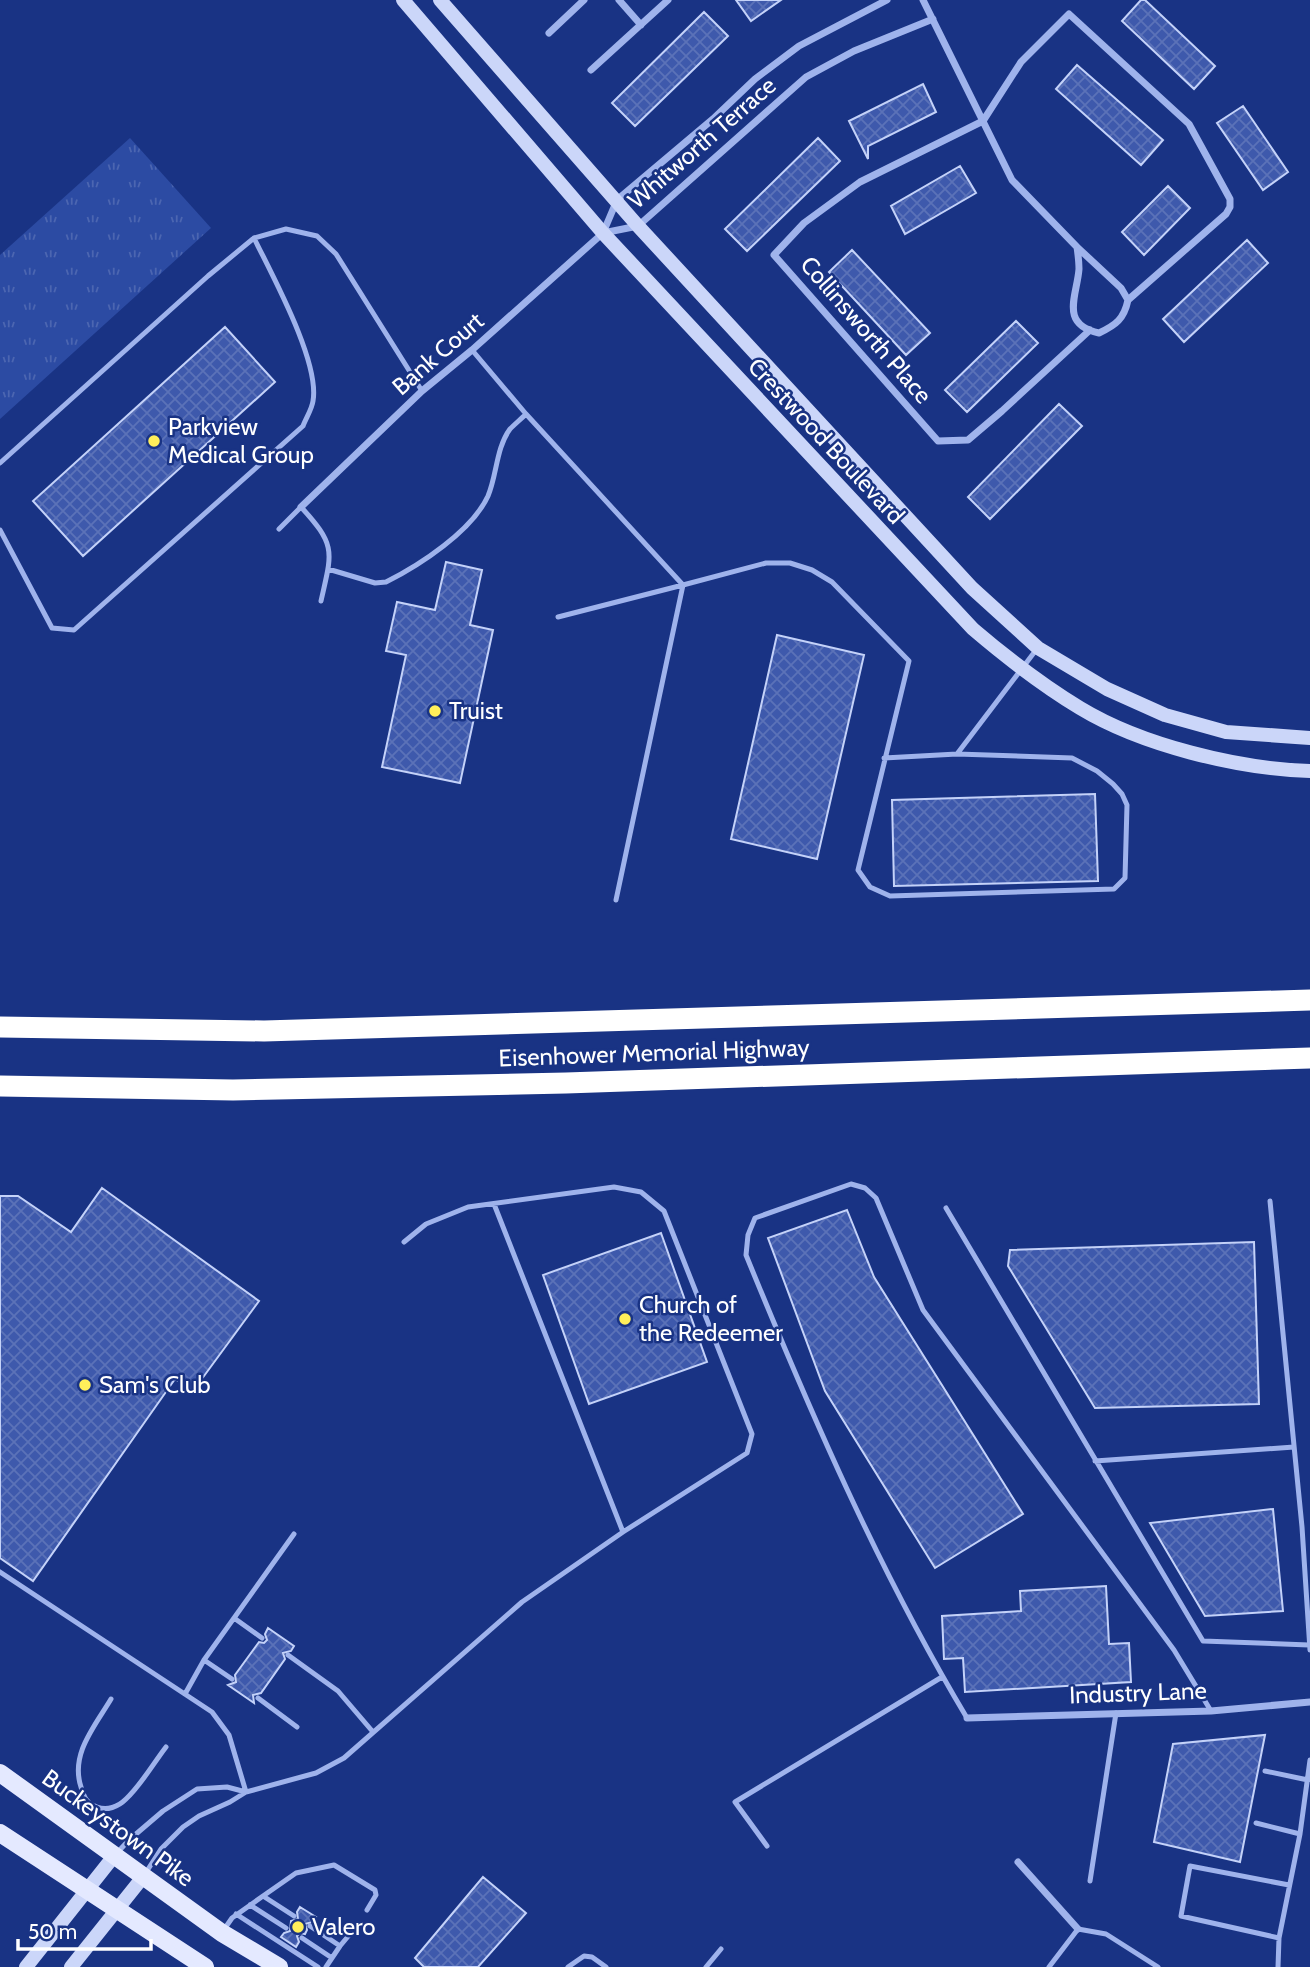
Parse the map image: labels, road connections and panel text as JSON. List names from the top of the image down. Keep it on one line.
{"streets":{"highway":["Eisenhower Memorial Highway"],"main road":["Crestwood Boulevard","Buckeystown Pike"],"street":["Whitworth Terrace","Collinsworth Place","Bank Court","Industry Lane"]},"crossings":[["Whitworth Terrace","Bank Court"],["Whitworth Terrace","Crestwood Boulevard"],["Bank Court","Crestwood Boulevard"]],"places":["Parkview Medical Group","Truist","Church of the Redeemer","Sam's Club","Valero"],"scale_bar":"50 m"}
